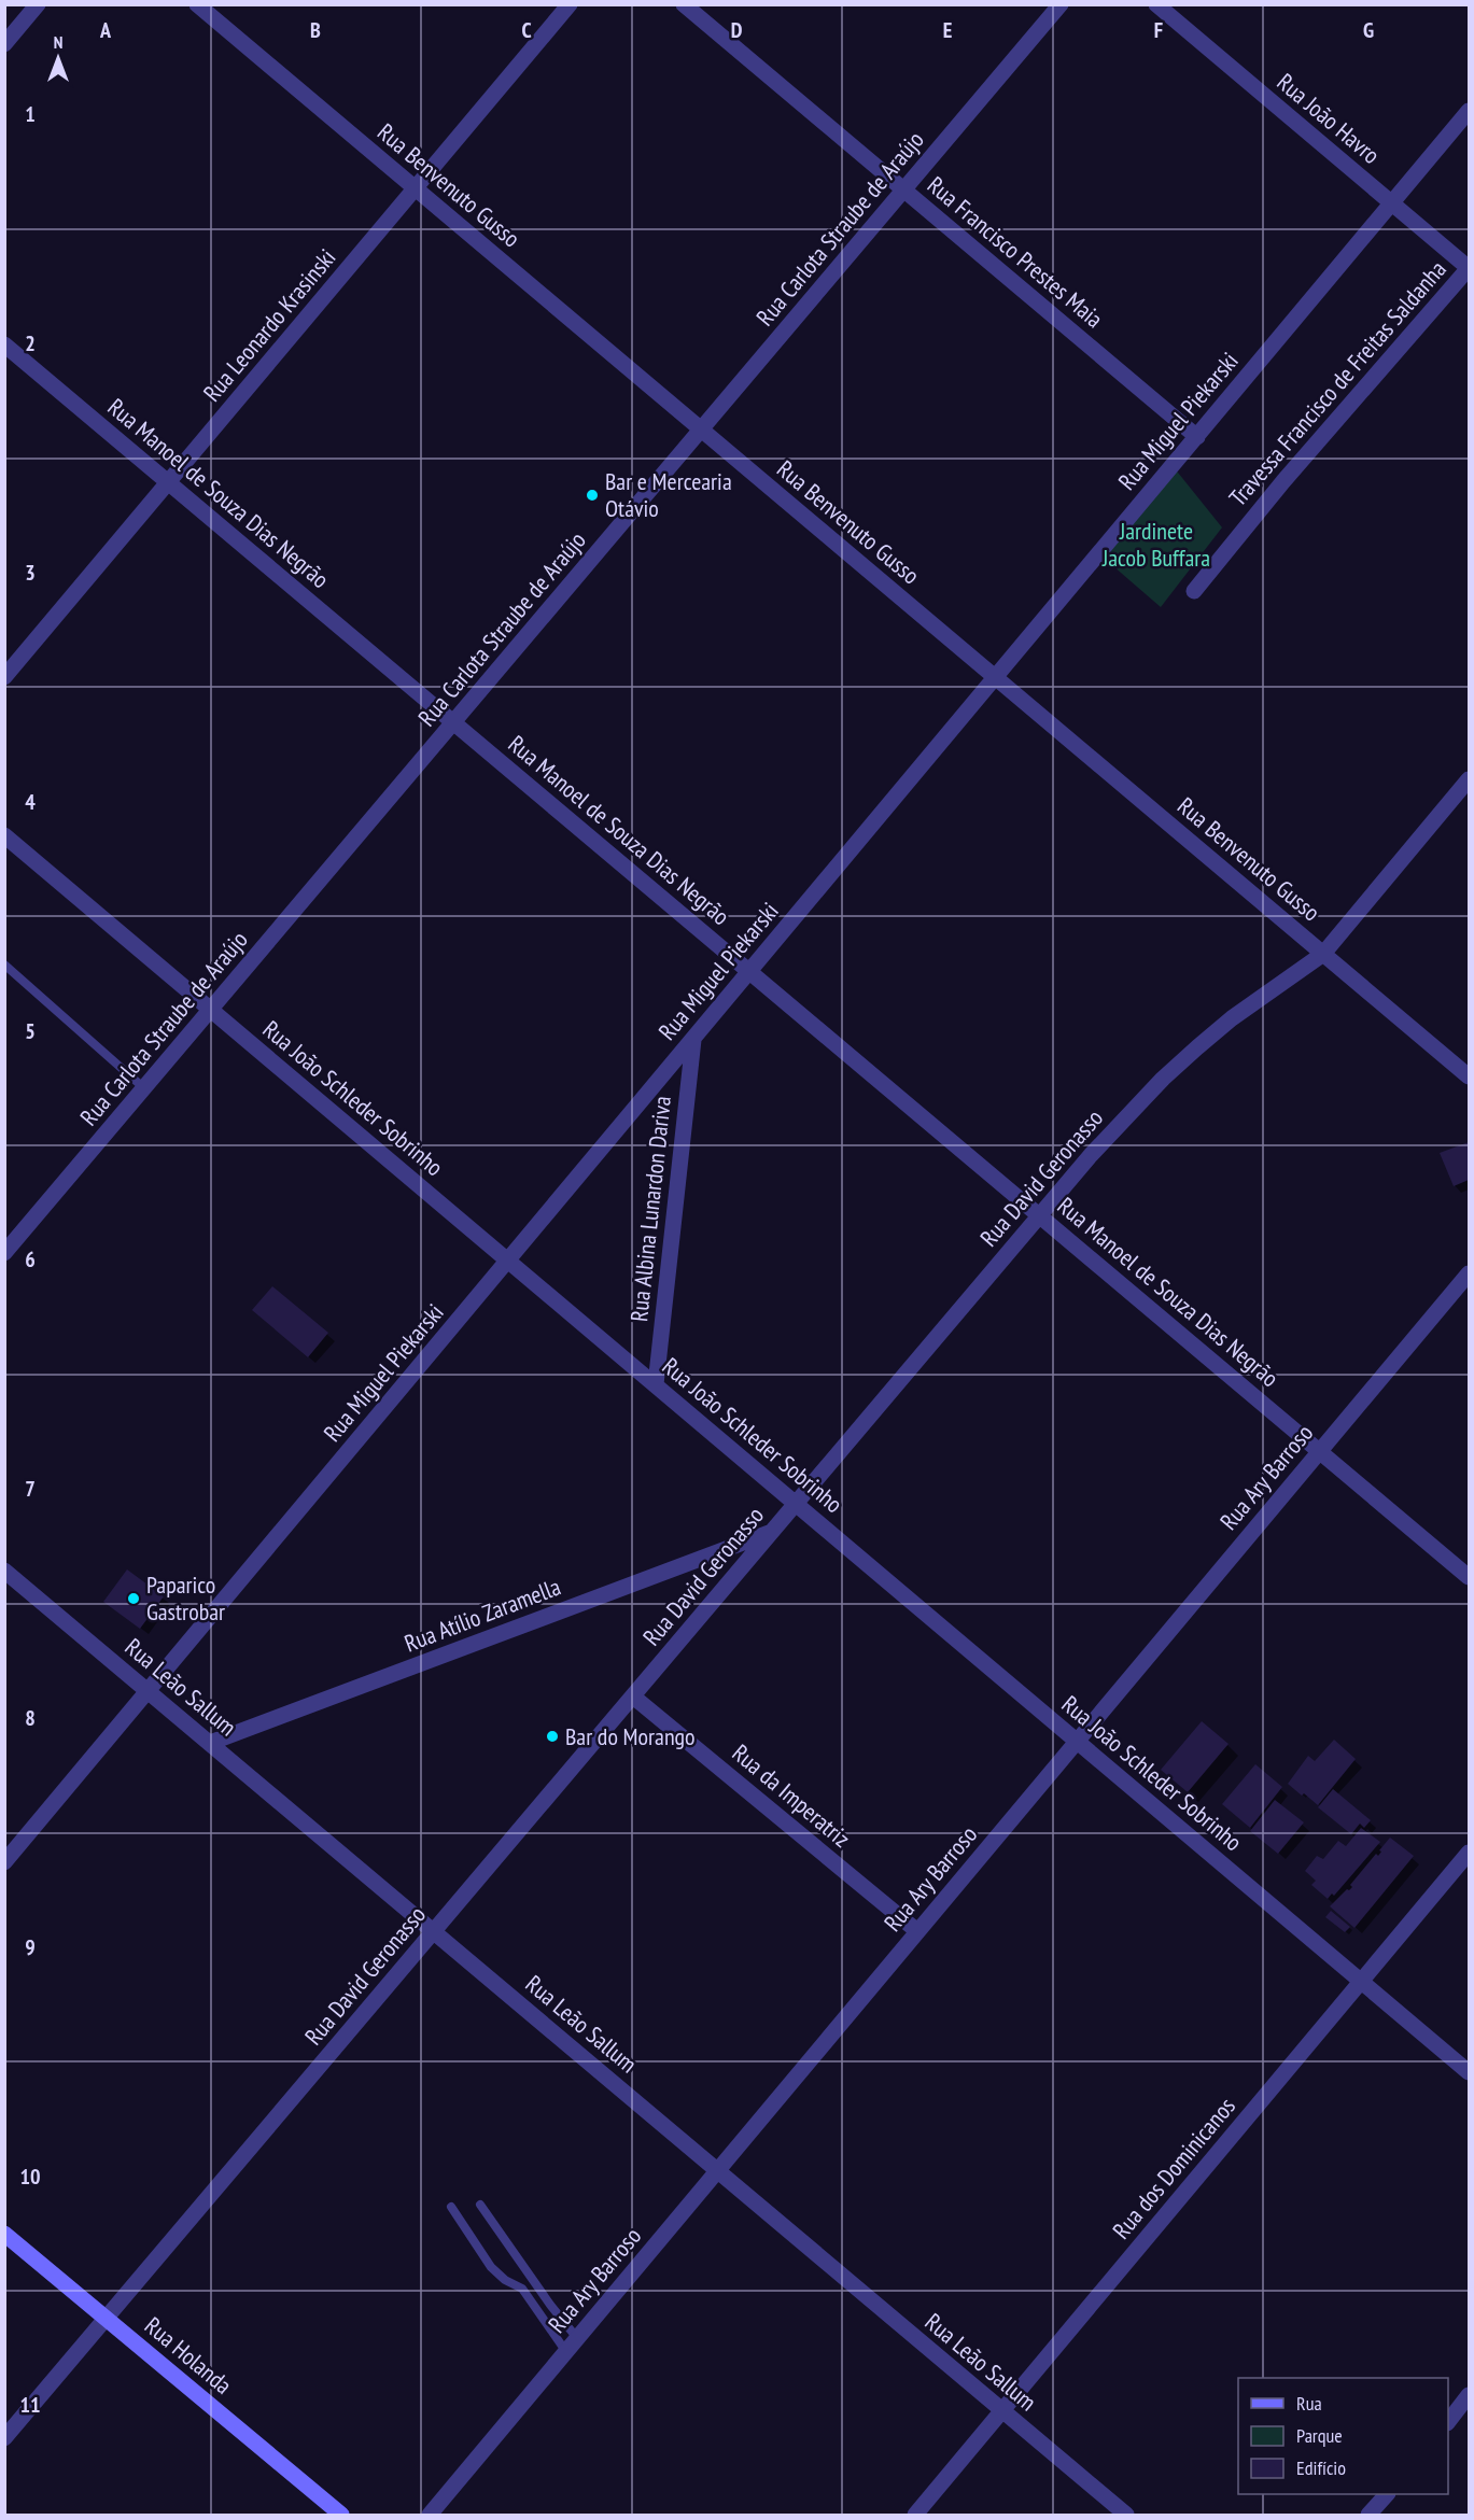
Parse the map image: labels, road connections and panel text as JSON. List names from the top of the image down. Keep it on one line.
{"streets":{"main road":["Rua Holanda"],"street":["Rua João Havro","Rua Benvenuto Gusso","Rua Carlota Straube de Araújo","Rua Francisco Prestes Maia","Rua Leonardo Krasinski","Travessa Francisco de Freitas Saldanha","Rua Miguel Piekarski","Rua Manoel de Souza Dias Negrão","Rua João Schleder Sobrinho","Rua David Geronasso","Rua Albina Lunardon Dariva","Rua Ary Barroso","Rua Atílio Zaramella","Rua Leão Sallum","Rua da Imperatriz","Rua dos Dominicanos"]},"crossings":[["Rua João Havro","Travessa Francisco de Freitas Saldanha"],["Rua João Havro","Rua Miguel Piekarski"],["Rua Benvenuto Gusso","Rua Carlota Straube de Araújo"],["Rua Benvenuto Gusso","Rua Leonardo Krasinski"],["Rua Benvenuto Gusso","Rua Miguel Piekarski"],["Rua Benvenuto Gusso","Rua David Geronasso"],["Rua Carlota Straube de Araújo","Rua Francisco Prestes Maia"],["Rua Carlota Straube de Araújo","Rua Manoel de Souza Dias Negrão"],["Rua Carlota Straube de Araújo","Rua João Schleder Sobrinho"],["Rua Francisco Prestes Maia","Rua Miguel Piekarski"],["Rua Leonardo Krasinski","Rua Manoel de Souza Dias Negrão"],["Rua Miguel Piekarski","Rua Manoel de Souza Dias Negrão"],["Rua Miguel Piekarski","Rua João Schleder Sobrinho"],["Rua Miguel Piekarski","Rua Albina Lunardon Dariva"],["Rua Miguel Piekarski","Rua Leão Sallum"],["Rua Manoel de Souza Dias Negrão","Rua David Geronasso"],["Rua Manoel de Souza Dias Negrão","Rua Ary Barroso"],["Rua João Schleder Sobrinho","Rua David Geronasso"],["Rua João Schleder Sobrinho","Rua Albina Lunardon Dariva"],["Rua João Schleder Sobrinho","Rua Ary Barroso"],["Rua João Schleder Sobrinho","Rua dos Dominicanos"],["Rua David Geronasso","Rua Atílio Zaramella"],["Rua David Geronasso","Rua Leão Sallum"],["Rua David Geronasso","Rua da Imperatriz"],["Rua David Geronasso","Rua Holanda"],["Rua Ary Barroso","Rua Leão Sallum"],["Rua Ary Barroso","Rua da Imperatriz"],["Rua Atílio Zaramella","Rua Leão Sallum"],["Rua Leão Sallum","Rua dos Dominicanos"]],"parks":["Jardinete Jacob Buffara"],"places":["Bar e Mercearia Otávio","Paparico Gastrobar","Bar do Morango"],"legend":["Rua","Parque","Edifício"],"north":"top","grid":{"columns":["A","B","C","D","E","F","G"],"rows":["1","2","3","4","5","6","7","8","9","10","11"]}}
